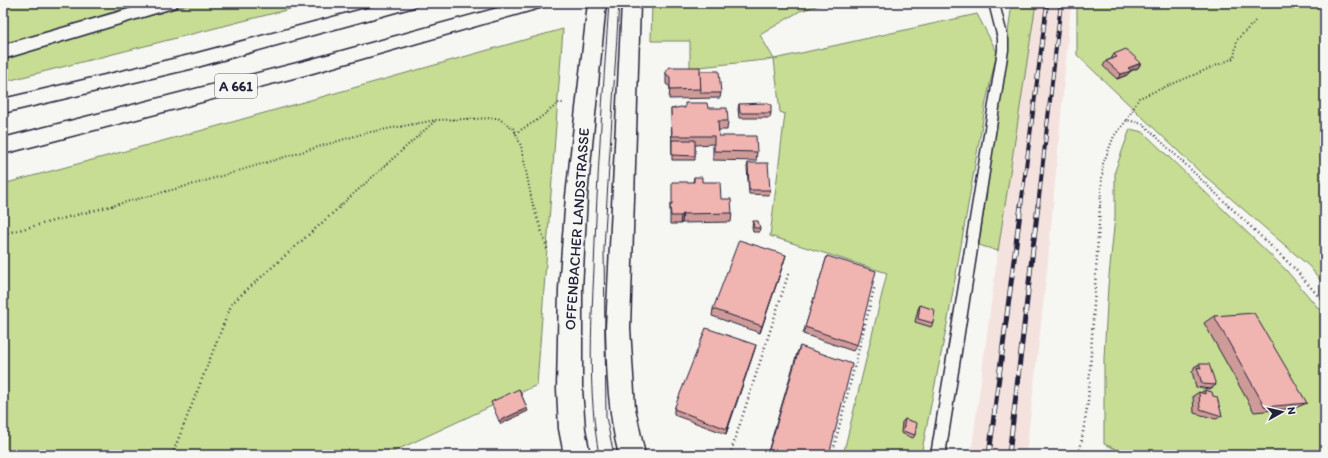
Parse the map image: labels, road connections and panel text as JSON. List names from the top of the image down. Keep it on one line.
{"streets":{"main road":["A 661","OFFENBACHER LANDSTRASSE"]},"north":"right"}
